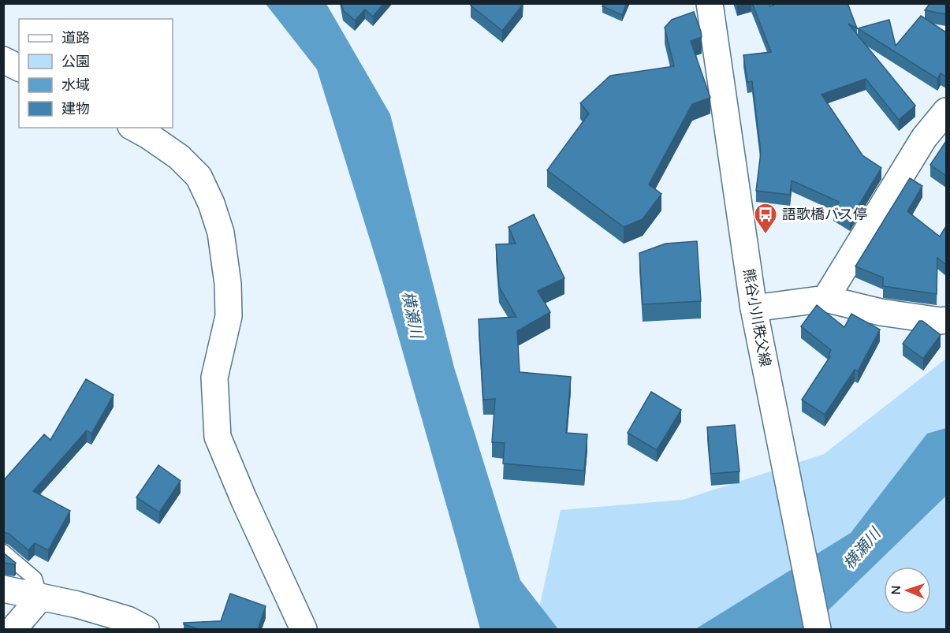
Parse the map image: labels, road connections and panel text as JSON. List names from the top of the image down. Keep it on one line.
{"streets":{"street":["熊谷小川秩父線"]},"water":["横瀬川"],"places":{"bus stop":["語歌橋バス停"]},"legend":["道路","公園","水域","建物"],"north":"left"}
